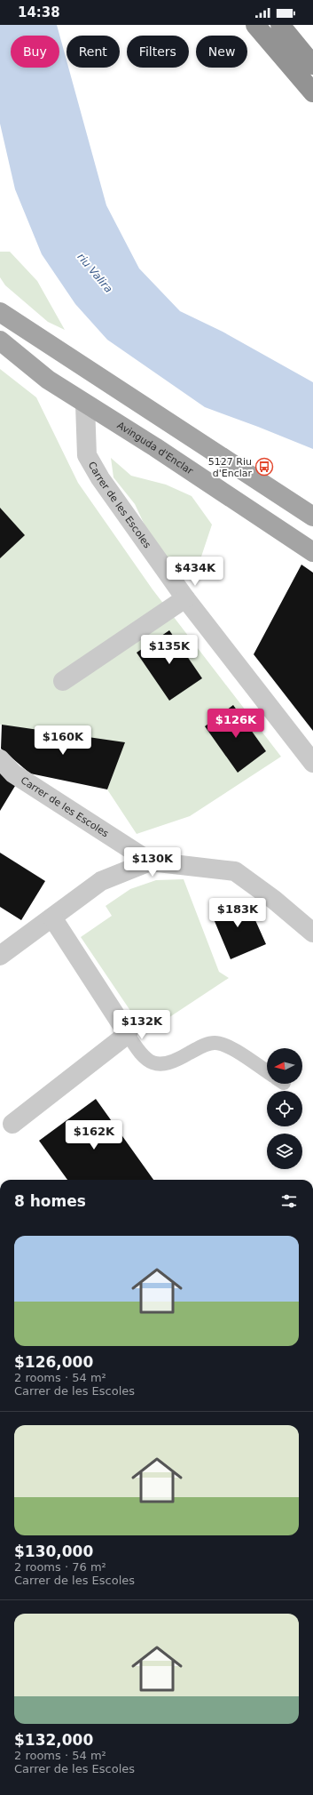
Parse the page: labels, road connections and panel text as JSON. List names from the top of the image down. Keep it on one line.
{"streets":{"main road":["Avinguda d'Enclar"],"street":["Carrer de les Escoles"]},"crossings":[["Avinguda d'Enclar","Carrer de les Escoles"]],"water":["riu Valira"],"places":{"bus stop":["5127 Riu d'Enclar"]},"north":"left","page":{"status":"14:38","chip":["Buy","Rent","Filters","New"],"price":["$434K","$135K","$126K","$160K","$130K","$183K","$132K","$162K"],"heading":"8 homes","list":[{"name":"$126,000","note":"2 rooms · 54 m² · Carrer de les Escoles"},{"name":"$130,000","note":"2 rooms · 76 m² · Carrer de les Escoles"},{"name":"$132,000","note":"2 rooms · 54 m² · Carrer de les Escoles"}]}}
